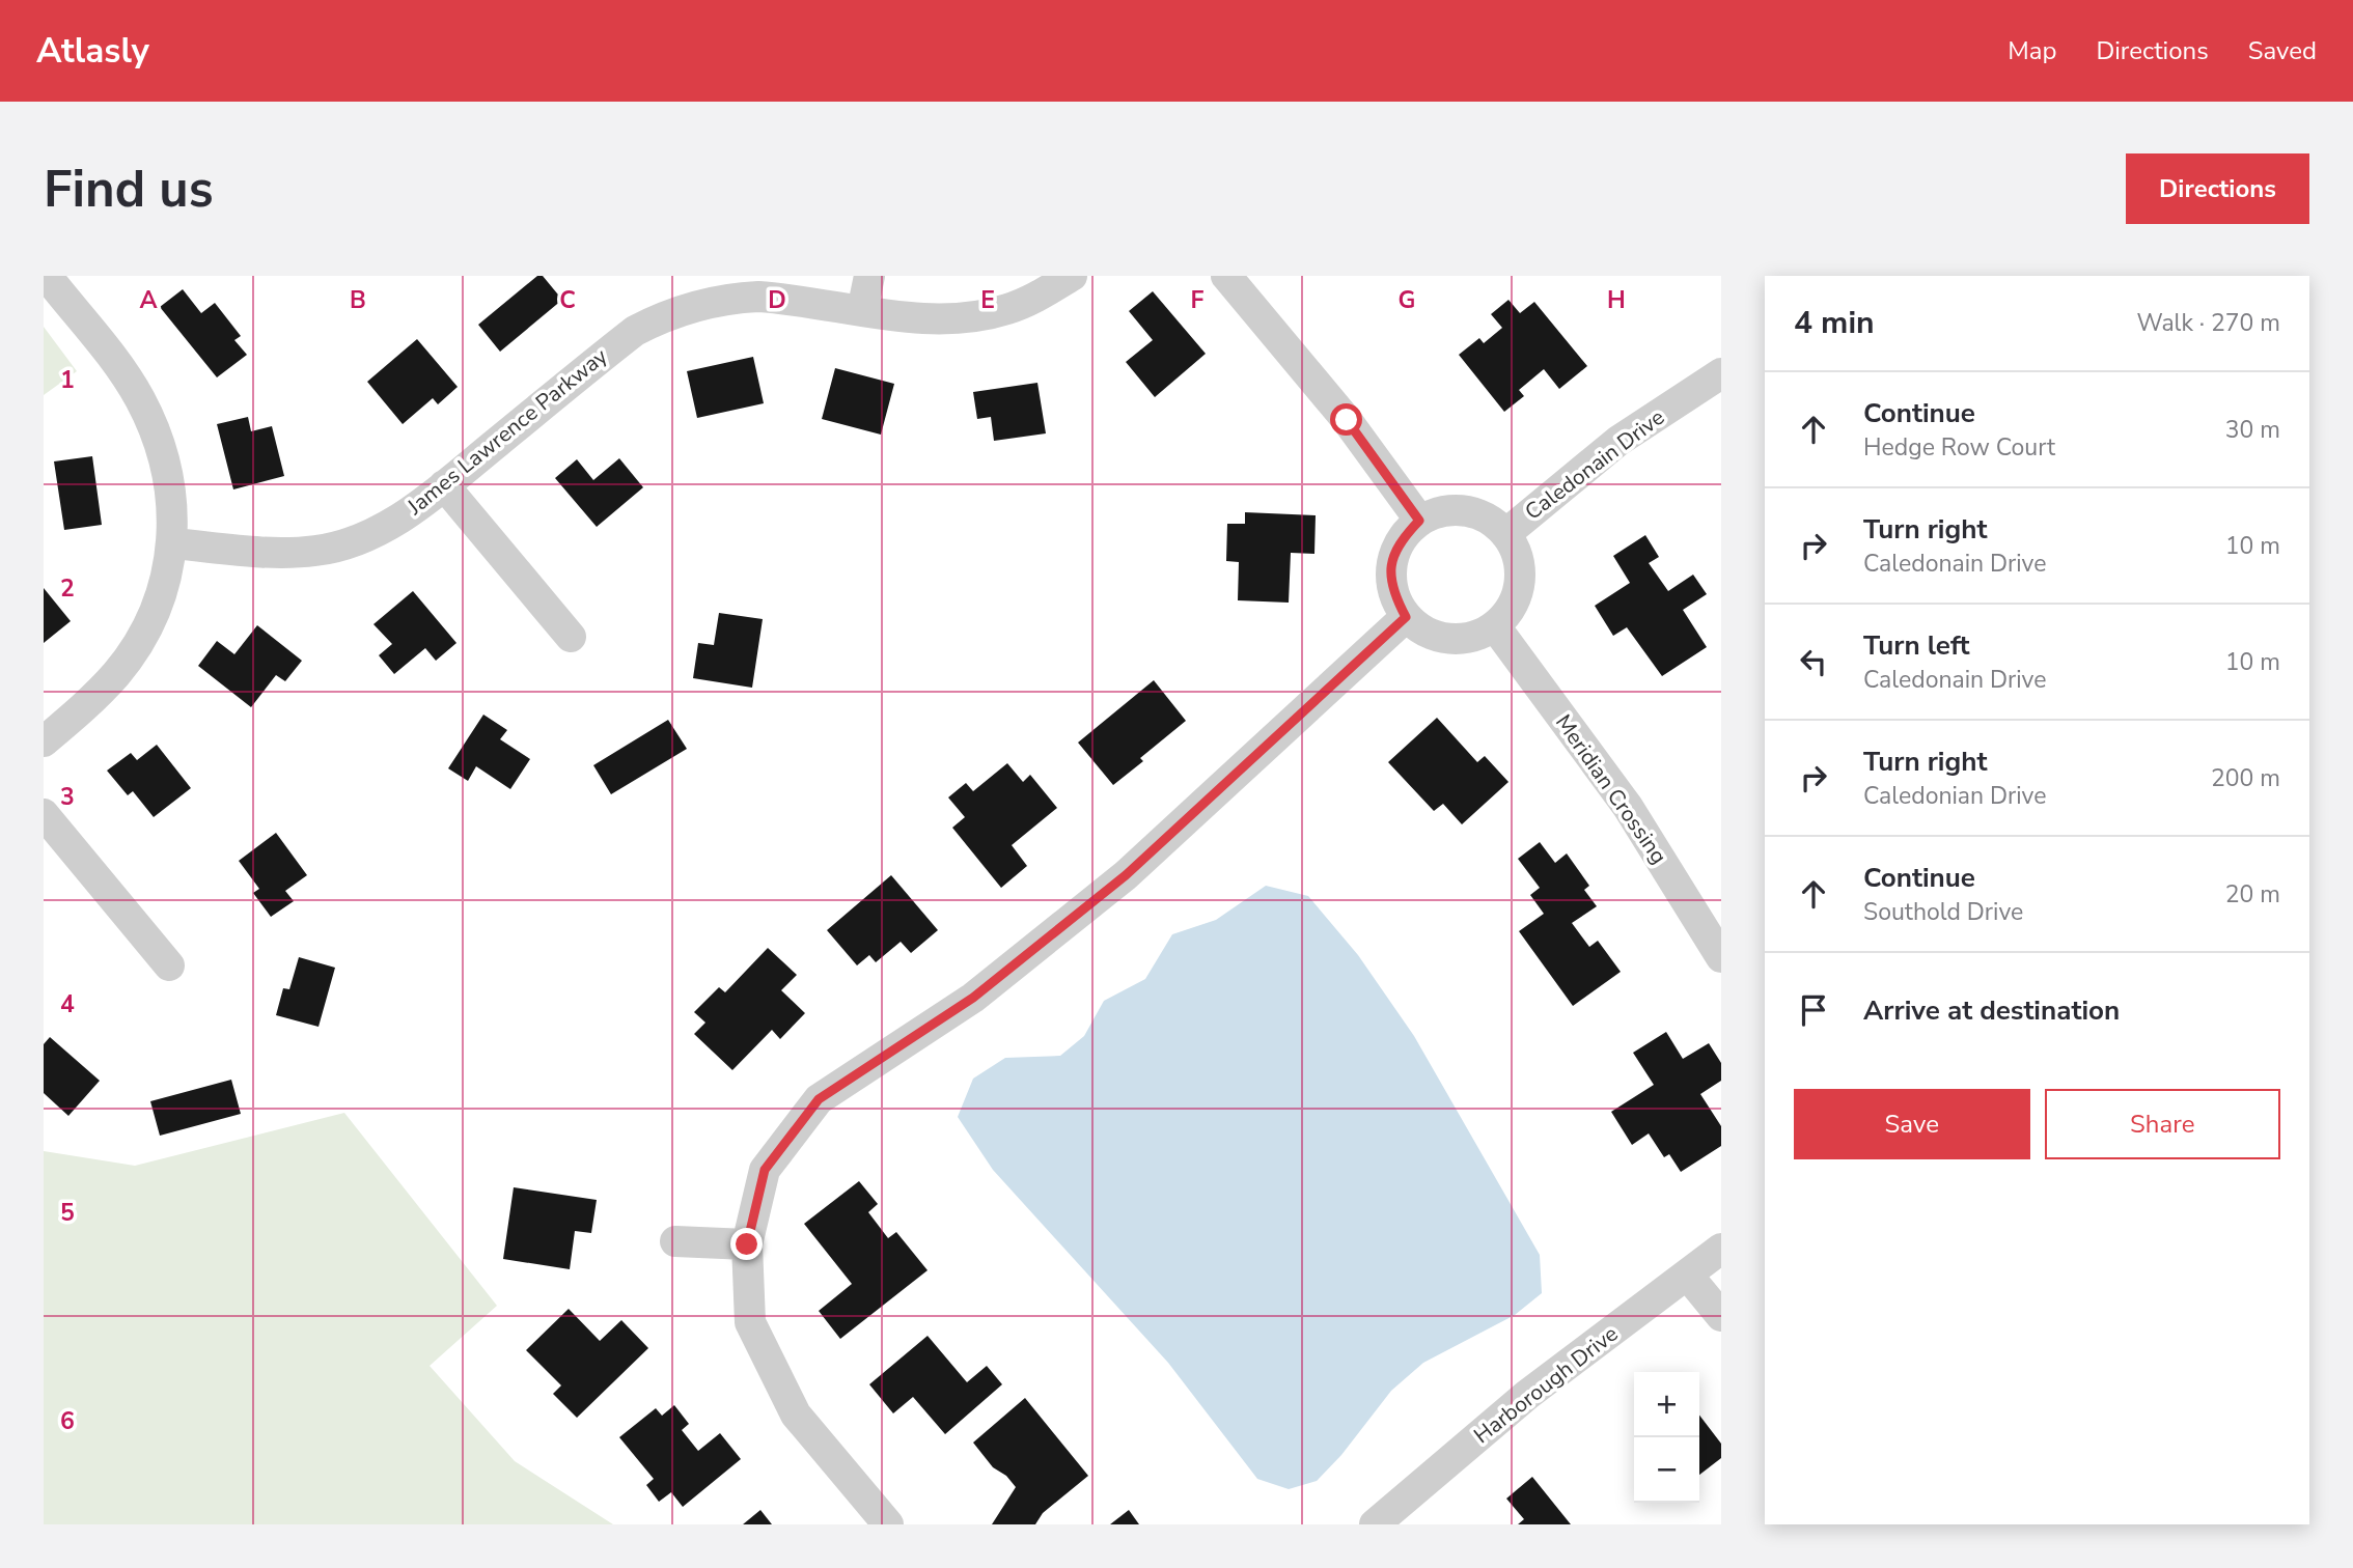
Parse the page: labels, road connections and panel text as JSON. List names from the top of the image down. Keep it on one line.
{"streets":{"street":["James Lawrence Parkway","Caledonain Drive","Meridian Crossing","Harborough Drive"]},"crossings":[["Caledonain Drive","Meridian Crossing"]],"page":{"header":"Atlasly","nav":["Map","Directions","Saved"],"buttons":["Directions",["Save","Share"]],"title":"Find us","heading":["4 min","Walk · 270 m"],"list":[["Continue","Hedge Row Court","30 m"],["Turn right","Caledonain Drive","10 m"],["Turn left","Caledonain Drive","10 m"],["Turn right","Caledonian Drive","200 m"],["Continue","Southold Drive","20 m"],"Arrive at destination"],"map_buttons":["+","−"]},"grid":{"columns":["A","B","C","D","E","F","G","H"],"rows":["1","2","3","4","5","6"]}}
